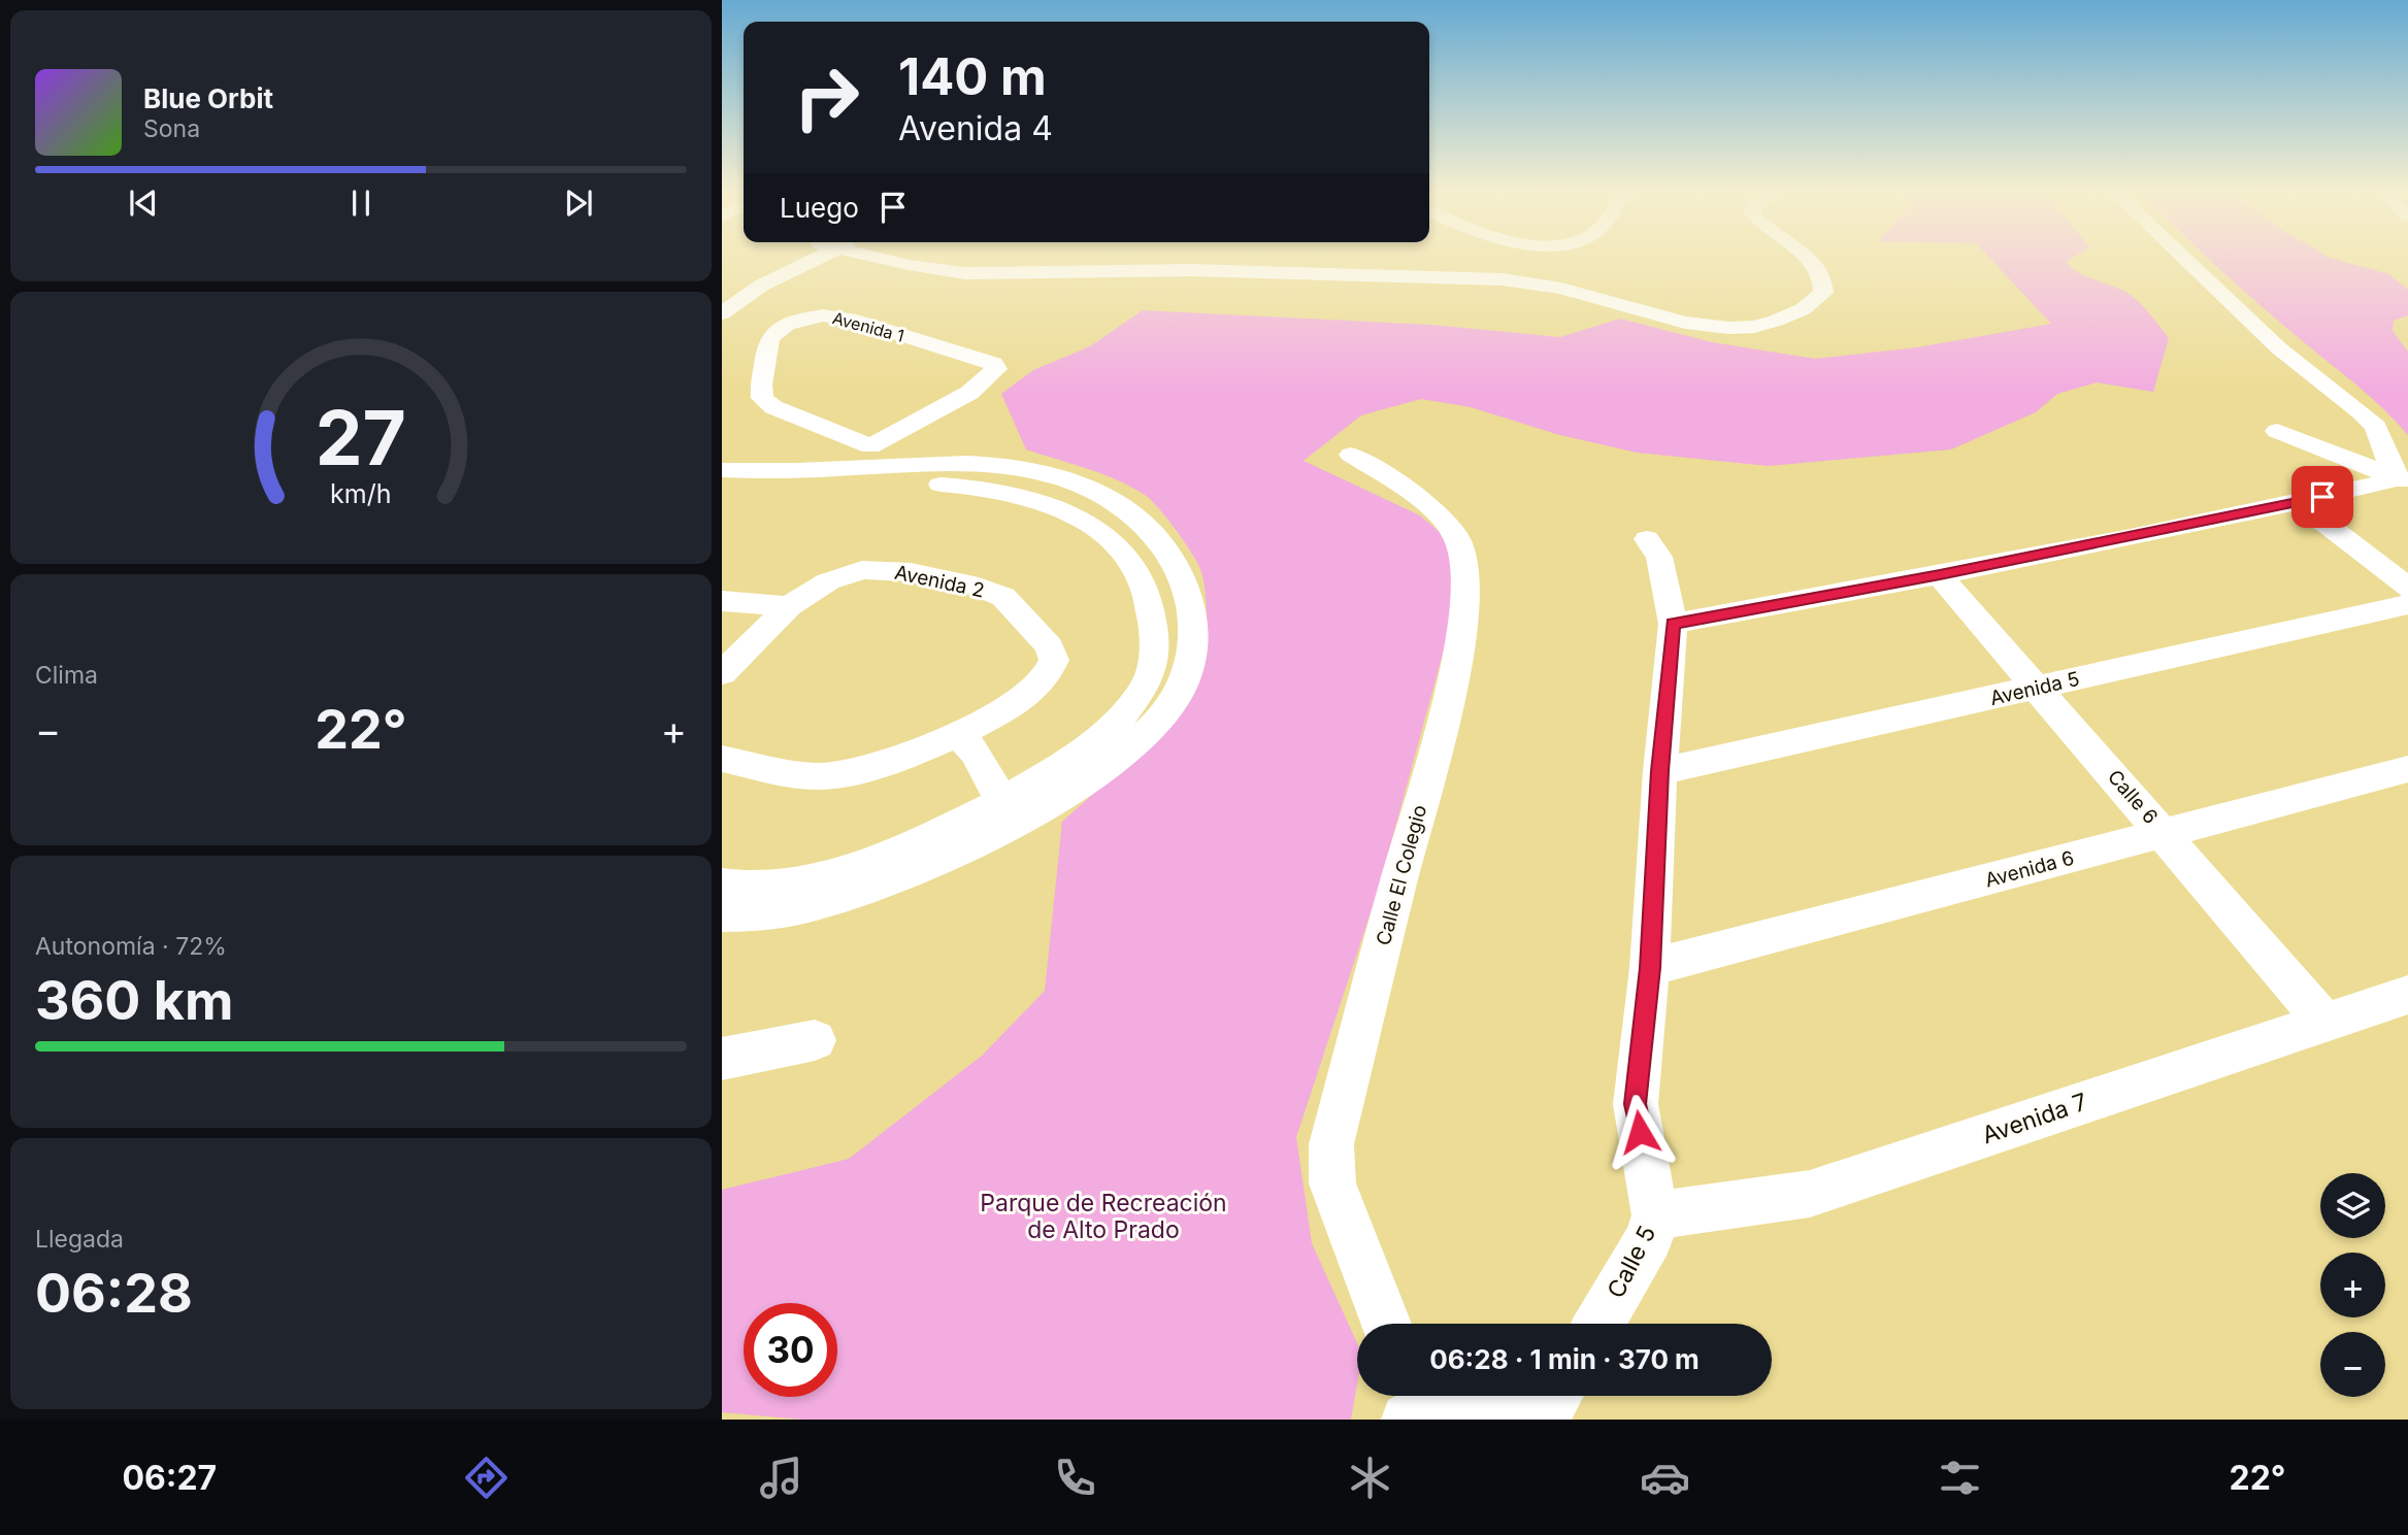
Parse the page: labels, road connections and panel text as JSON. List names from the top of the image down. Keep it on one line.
{"streets":{"street":["Avenida 1","Avenida 2","Avenida 5","Calle 6","Avenida 6","Calle El Colegio","Avenida 7","Calle 5"]},"crossings":[["Avenida 5","Calle 6"],["Avenida 5","Calle 5"],["Calle 6","Avenida 6"],["Calle 6","Avenida 7"],["Avenida 6","Calle 5"],["Avenida 7","Calle 5"]],"parks":["Parque de Recreación de Alto Prado"],"page":{"turn":["140 m","Avenida 4"],"song":["Blue Orbit","Sona"],"then":"Luego","tile":["Clima",["Autonomía · 72%","360 km"],["Llegada","06:28"]],"heat":["−","22°","+"],"map_buttons":["+","−"],"limit":"30","trip":"06:28 · 1 min · 370 m","tabs":["06:27","22°"],"gauge":["27","km/h"]}}
